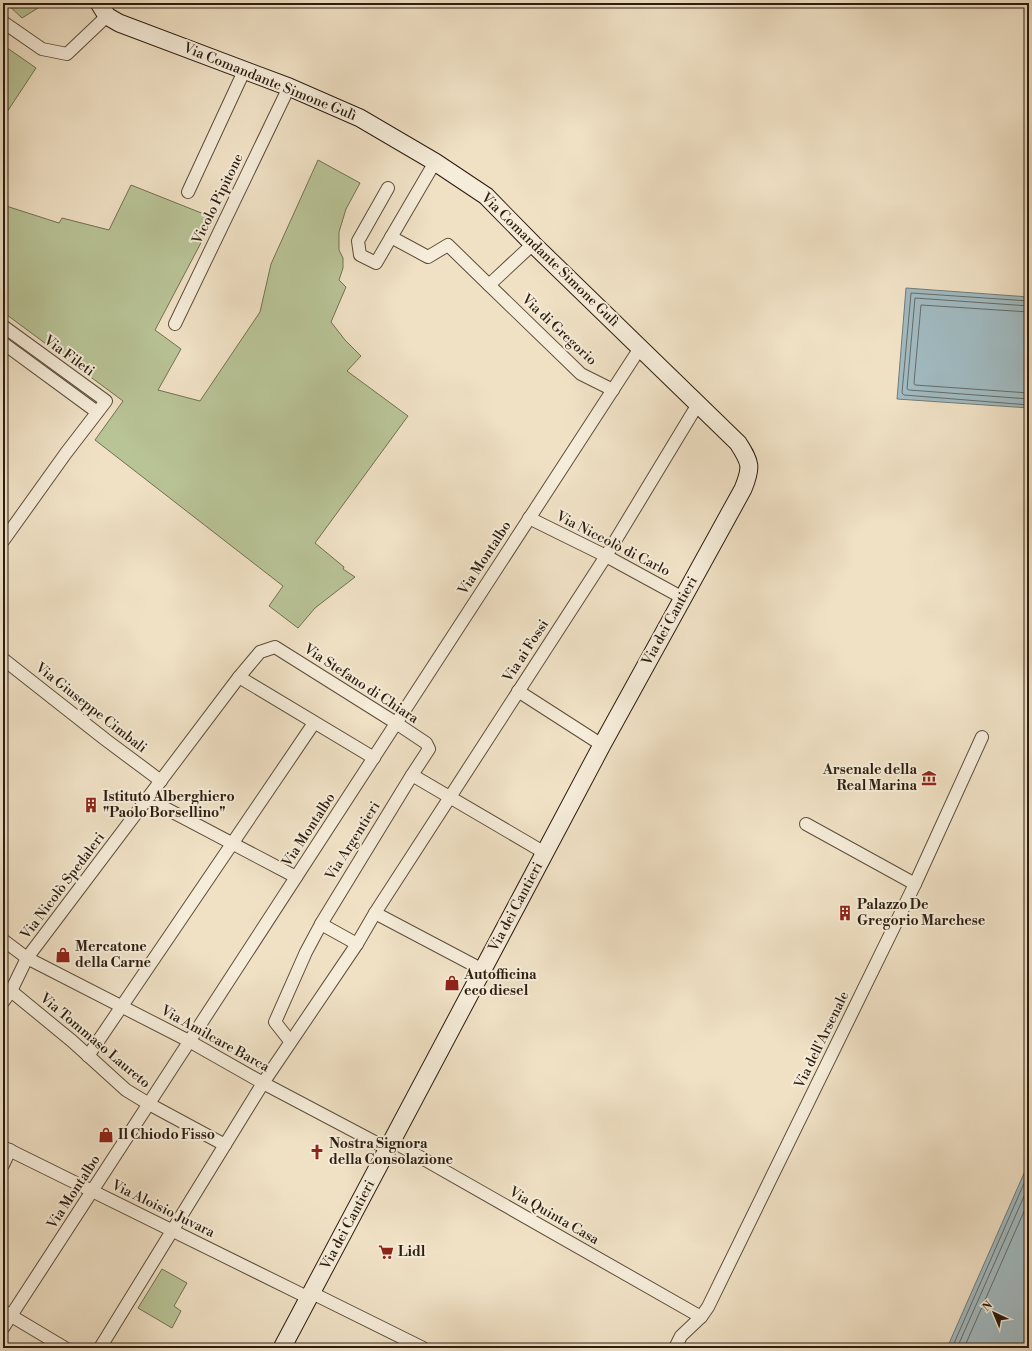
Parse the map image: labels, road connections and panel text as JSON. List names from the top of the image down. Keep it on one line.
{"streets":{"main road":["Via Comandante Simone Gulì","Via dei Cantieri"],"street":["Vicolo Pipitone","Via di Gregorio","Via Fileti","Via Niccolò di Carlo","Via Montalbo","Via ai Fossi","Via Stefano di Chiara","Via Giuseppe Cimbali","Via Argentieri","Via Nicolò Spedaleri","Via Amilcare Barca","Via dell'Arsenale","Via Tommaso Laureto","Via Aloisio Juvara","Via Quinta Casa"]},"crossings":[["Via Comandante Simone Gulì","Vicolo Pipitone"],["Via Comandante Simone Gulì","Via Montalbo"],["Via Comandante Simone Gulì","Via dei Cantieri"],["Via Comandante Simone Gulì","Via ai Fossi"],["Via di Gregorio","Via Montalbo"],["Via Niccolò di Carlo","Via Montalbo"],["Via Niccolò di Carlo","Via dei Cantieri"],["Via Niccolò di Carlo","Via ai Fossi"],["Via Montalbo","Via Stefano di Chiara"],["Via Montalbo","Via Amilcare Barca"],["Via Montalbo","Via Tommaso Laureto"],["Via Montalbo","Via Aloisio Juvara"],["Via dei Cantieri","Via Amilcare Barca"],["Via dei Cantieri","Via Aloisio Juvara"],["Via dei Cantieri","Via Quinta Casa"],["Via ai Fossi","Via Argentieri"],["Via ai Fossi","Via Amilcare Barca"],["Via ai Fossi","Via Tommaso Laureto"],["Via ai Fossi","Via Aloisio Juvara"],["Via Stefano di Chiara","Via Argentieri"],["Via Stefano di Chiara","Via Nicolò Spedaleri"],["Via Giuseppe Cimbali","Via Nicolò Spedaleri"],["Via Nicolò Spedaleri","Via Amilcare Barca"],["Via Nicolò Spedaleri","Via Tommaso Laureto"],["Via Amilcare Barca","Via Quinta Casa"],["Via dell'Arsenale","Via Quinta Casa"]],"places":{"museum":["Arsenale della Real Marina"],"building":["Istituto Alberghiero \"Paolo Borsellino\"","Palazzo De Gregorio Marchese"],"shop":["Mercatone della Carne","Autofficina eco diesel","Il Chiodo Fisso"],"church":["Nostra Signora della Consolazione"],"supermarket":["Lidl"]},"north":"top left"}
